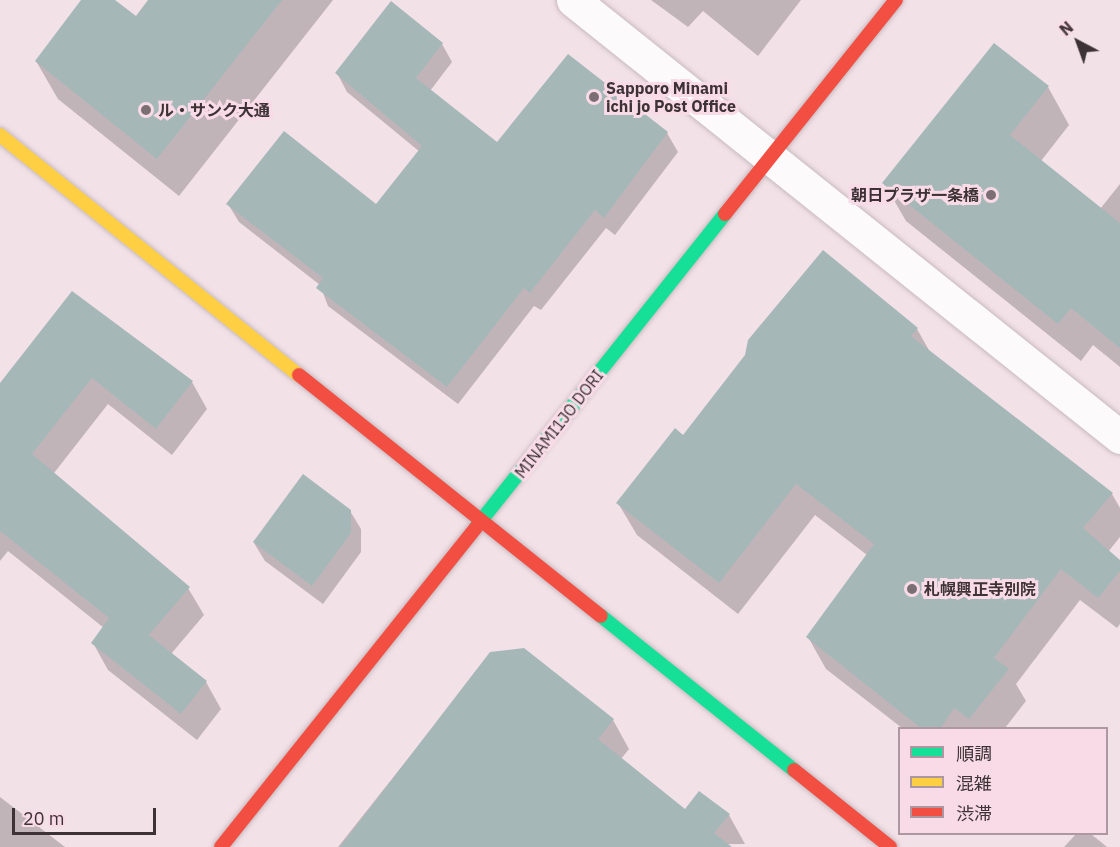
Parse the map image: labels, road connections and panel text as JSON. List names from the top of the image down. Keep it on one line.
{"streets":{"street":["MINAMI1JO DORI"]},"places":["Sapporo Minami ichi jo Post Office","ル・サンク大通","朝日プラザ一条橋","札幌興正寺別院"],"legend":["順調","混雑","渋滞"],"scale_bar":"20 m","north":"top left"}
